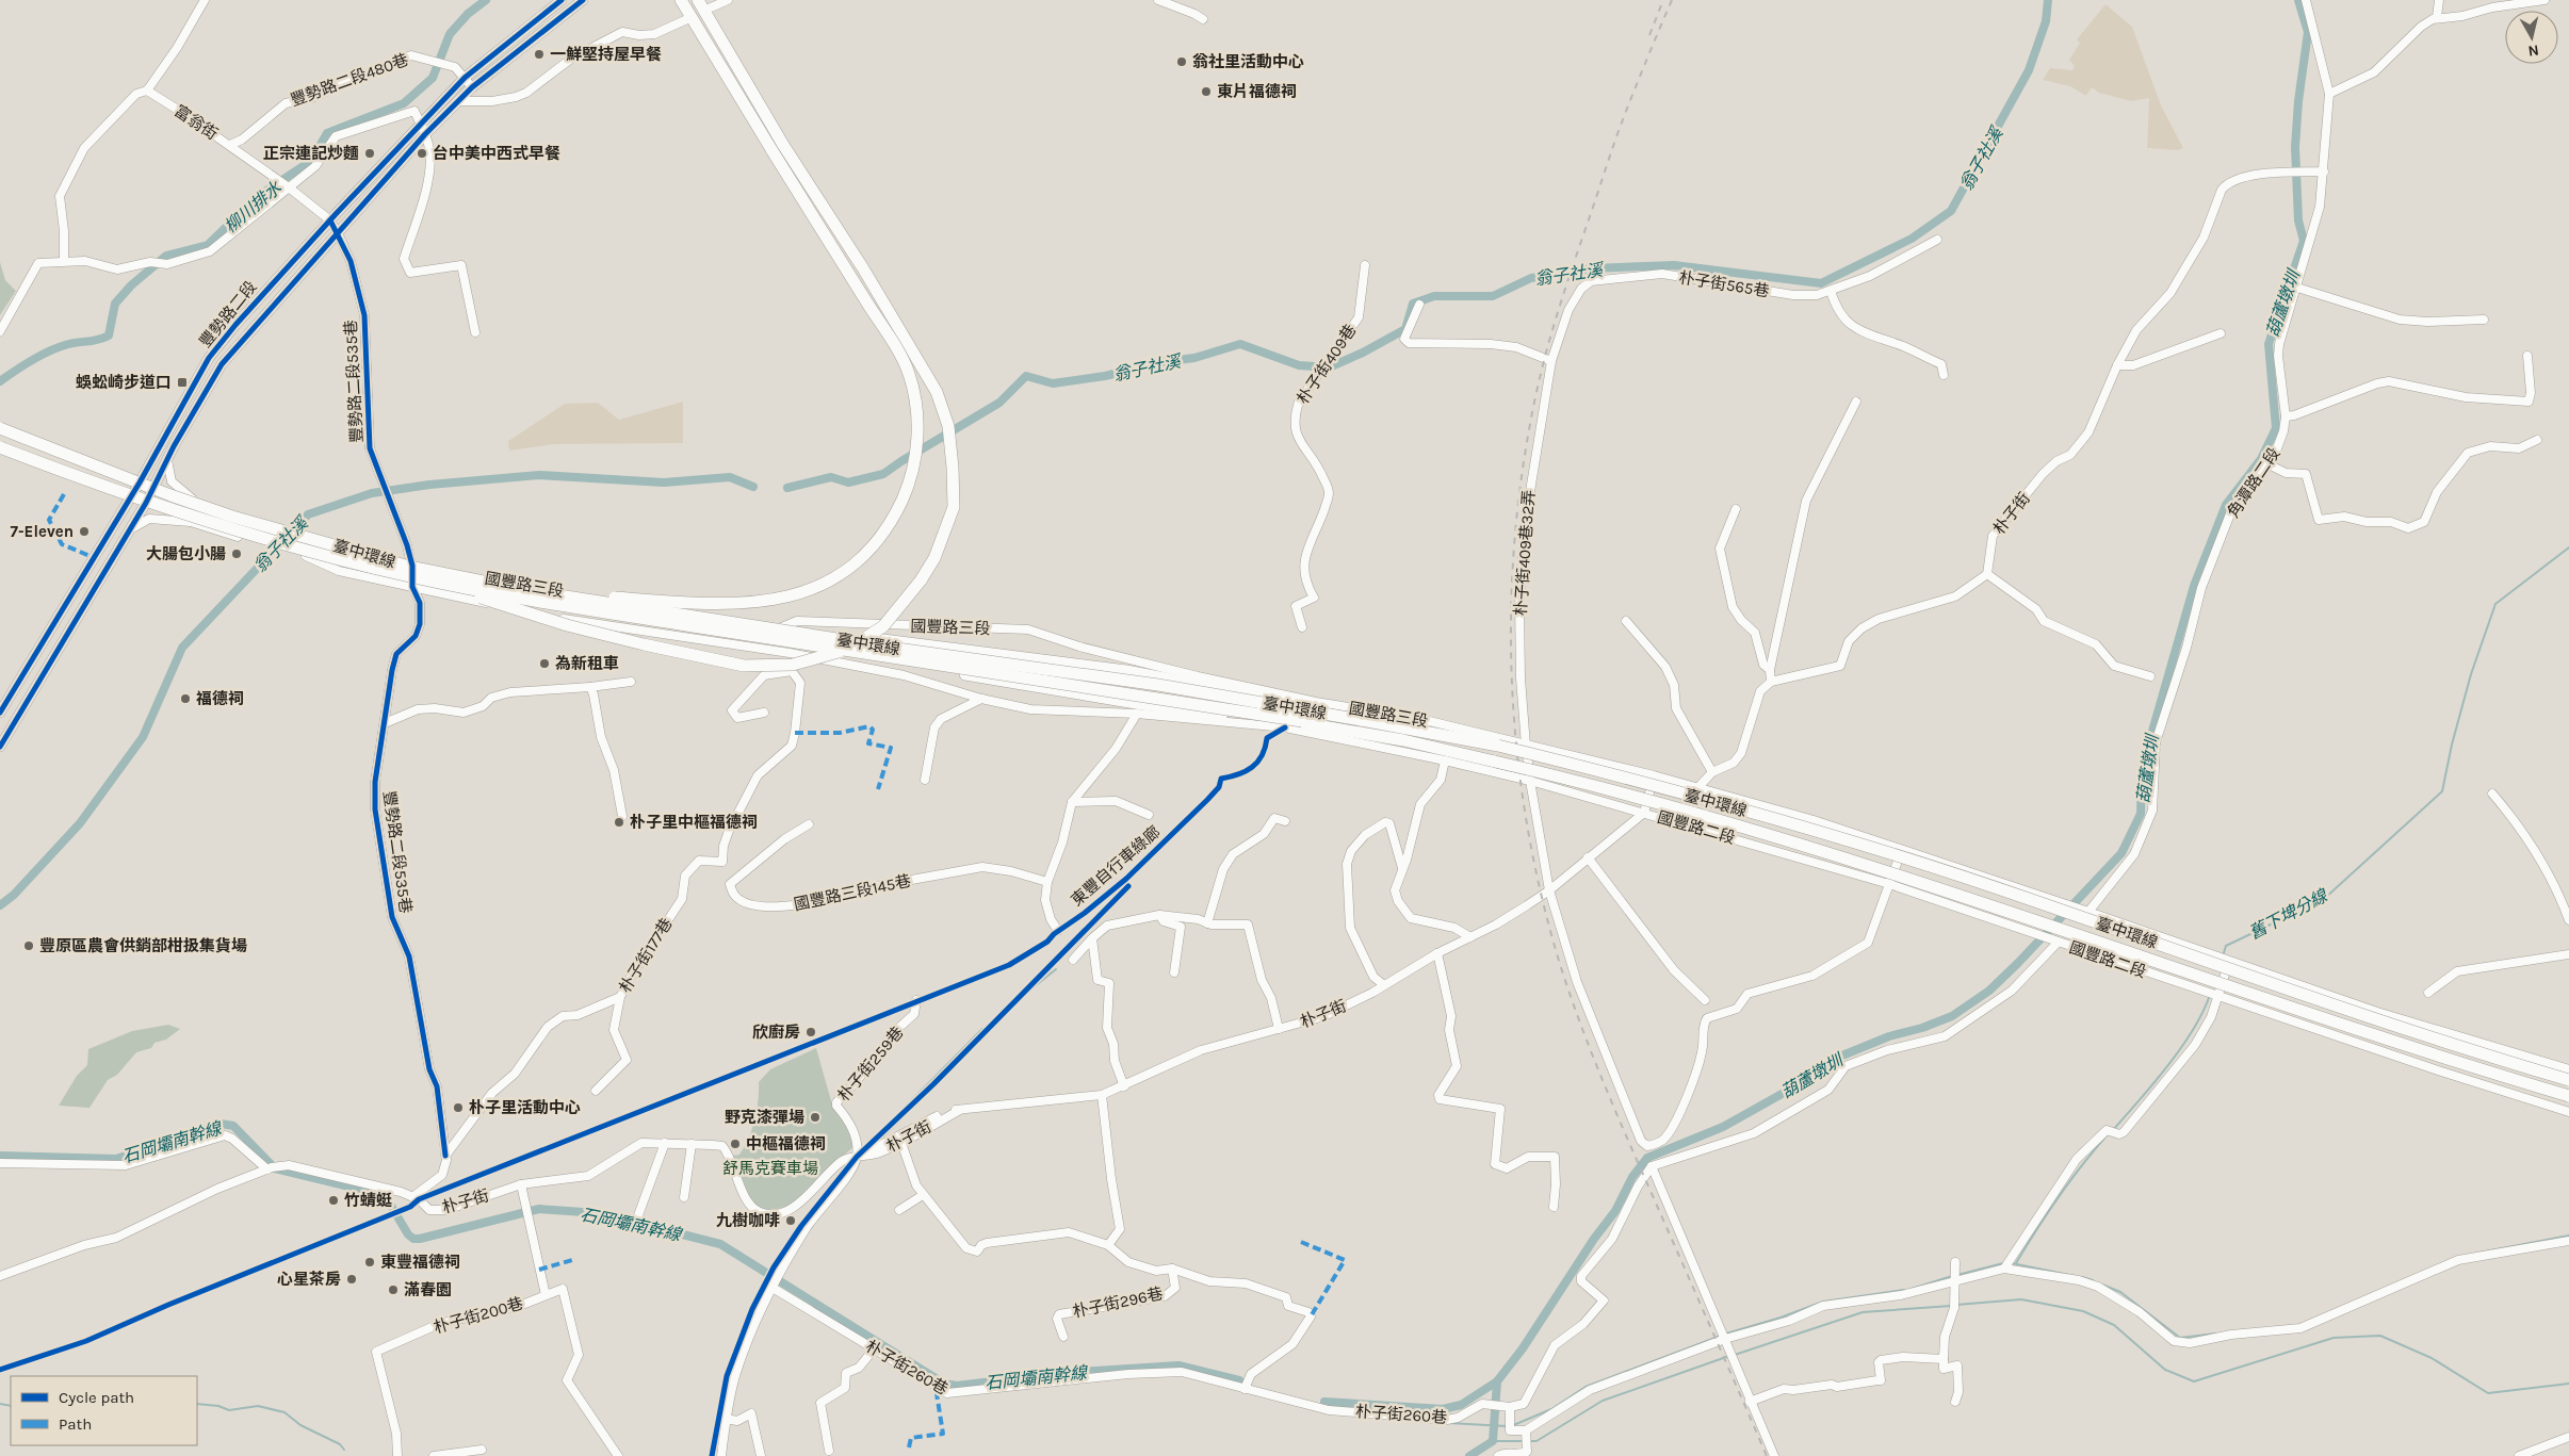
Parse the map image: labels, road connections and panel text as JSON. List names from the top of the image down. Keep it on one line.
{"streets":{"highway":["臺中環線"],"main road":["豐勢路二段"],"street":["豐勢路二段480巷","富翁街","朴子街565巷","朴子街409巷","豐勢路二段535巷","角潭路二段","朴子街","朴子街409巷32弄","國豐路三段","國豐路二段","國豐路三段145巷","朴子街177巷","朴子街259巷","朴子街296巷","朴子街200巷","朴子街260巷"],"cycle path":["東豐自行車綠廊"]},"crossings":[["豐勢路二段480巷","富翁街"],["豐勢路二段480巷","豐勢路二段"],["富翁街","豐勢路二段"],["富翁街","豐勢路二段535巷"],["朴子街565巷","朴子街409巷32弄"],["豐勢路二段","豐勢路二段535巷"],["豐勢路二段","國豐路三段"],["豐勢路二段535巷","國豐路三段"],["豐勢路二段535巷","朴子街177巷"],["角潭路二段","朴子街"],["朴子街","朴子街409巷32弄"],["朴子街","國豐路三段"],["朴子街","國豐路二段"],["朴子街","朴子街259巷"],["朴子街409巷32弄","國豐路三段"],["國豐路三段","國豐路二段"]],"water":["翁子社溪","柳川排水","葫蘆墩圳","舊下埤分線","石岡壩南幹線"],"parks":["舒馬克賽車場"],"places":{"other":["一鮮堅持屋早餐","翁社里活動中心","東片福德祠","正宗連記炒麵","台中美中西式早餐","7-Eleven","大腸包小腸","為新租車","福德祠","朴子里中樞福德祠","豐原區農會供銷部柑扱集貨場","欣廚房","朴子里活動中心","野克漆彈場","中樞福德祠","竹蜻蜓","九樹咖啡","東豐福德祠","心星茶房","滿春園"],"transit":["蜈蚣崎步道口"]},"legend":["Cycle path","Path"],"north":"bottom"}
